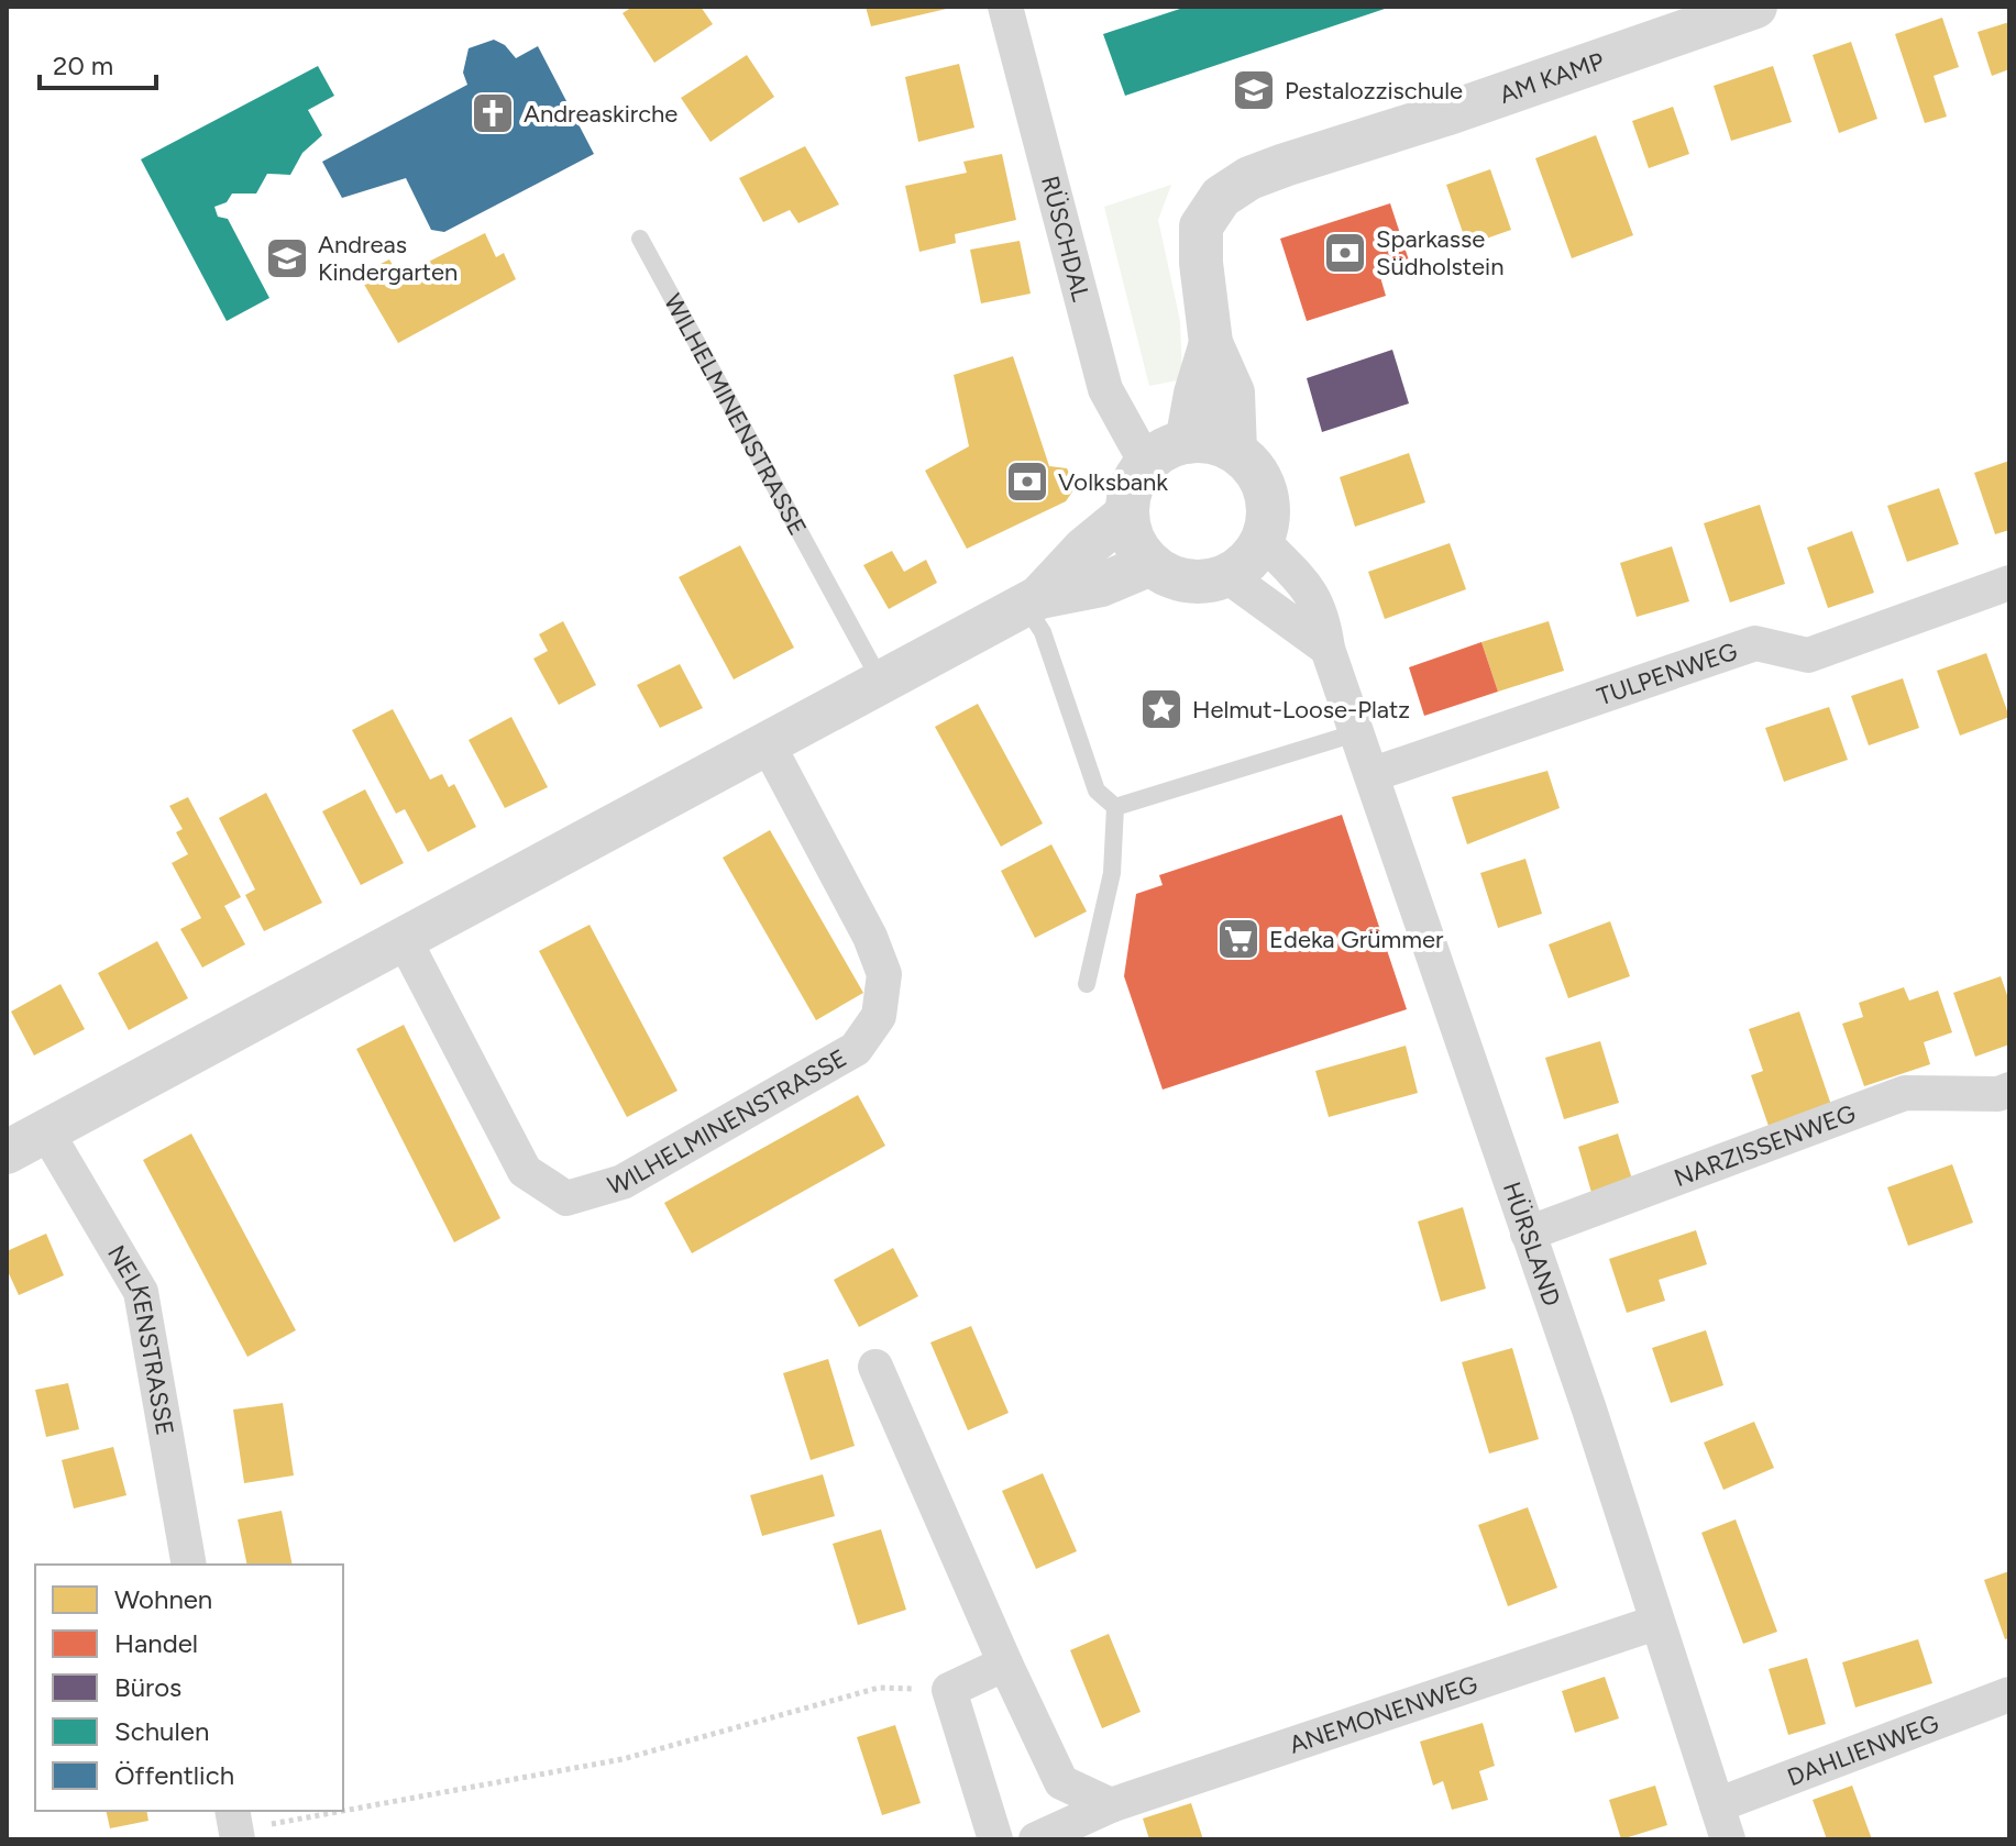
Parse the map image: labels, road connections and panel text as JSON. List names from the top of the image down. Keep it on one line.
{"streets":{"street":["AM KAMP","RÜSCHDAL","WILHELMINENSTRASSE","TULPENWEG","NARZISSENWEG","HÜRSLAND","NELKENSTRASSE","ANEMONENWEG","DAHLIENWEG"]},"crossings":[["RÜSCHDAL","HÜRSLAND"],["TULPENWEG","HÜRSLAND"],["NARZISSENWEG","HÜRSLAND"],["HÜRSLAND","ANEMONENWEG"],["HÜRSLAND","DAHLIENWEG"]],"places":{"school or university":["Pestalozzischule","Andreas Kindergarten"],"church":["Andreaskirche"],"bank":["Sparkasse Südholstein","Volksbank"],"place":["Helmut-Loose-Platz"],"supermarket":["Edeka Grümmer"]},"legend":["Wohnen","Handel","Büros","Schulen","Öffentlich"],"scale_bar":"20 m"}
